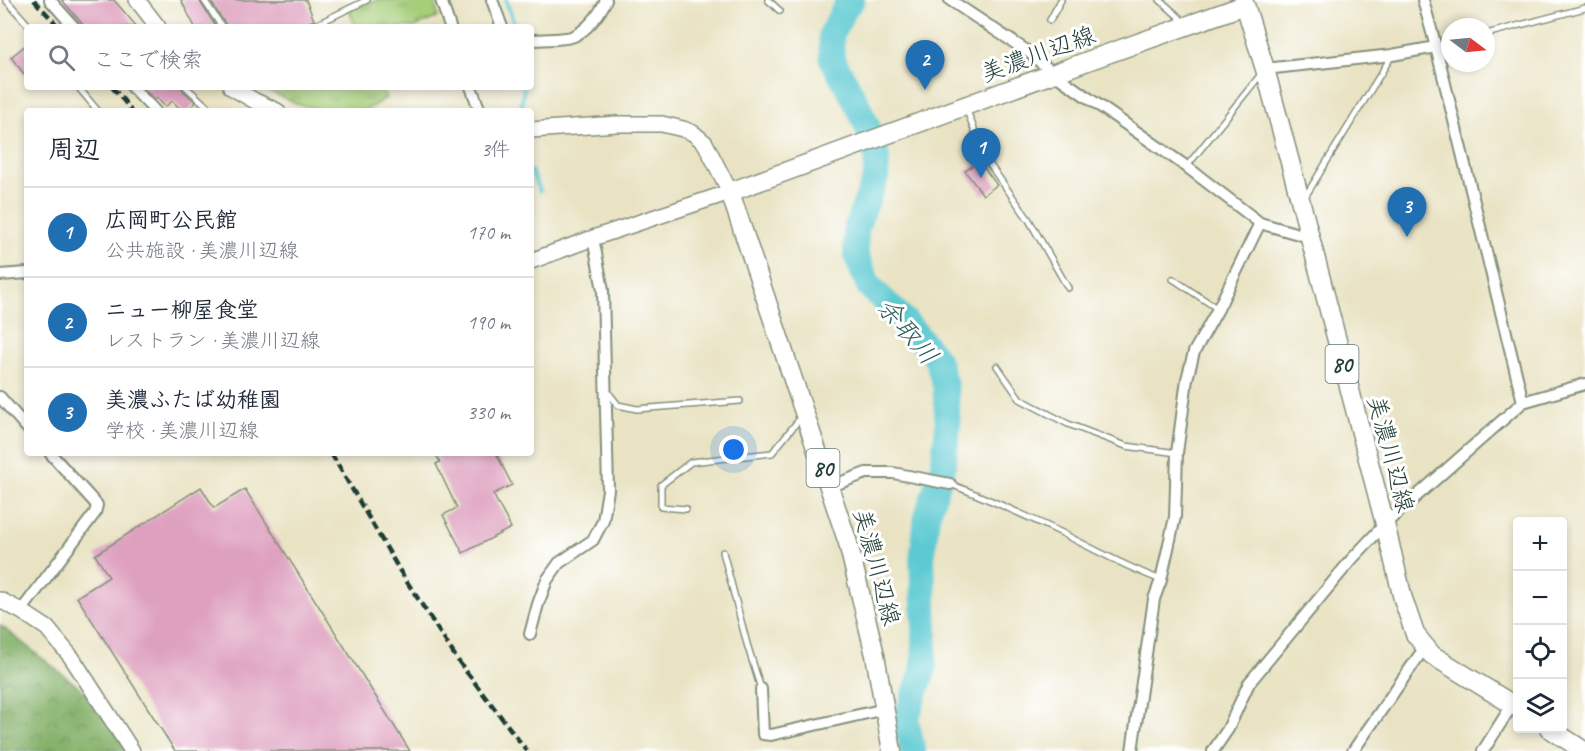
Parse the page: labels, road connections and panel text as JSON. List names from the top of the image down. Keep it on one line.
{"streets":{"main road":["美濃川辺線","80"]},"water":["余取川"],"north":"right","page":{"search":"ここで検索","pins":["2","1","3"],"heading":["周辺","3件"],"list":[{"mark":"1","name":"広岡町公民館","note":"公共施設 · 美濃川辺線","value":"170 m"},{"mark":"2","name":"ニュー柳屋食堂","note":"レストラン · 美濃川辺線","value":"190 m"},{"mark":"3","name":"美濃ふたば幼稚園","note":"学校 · 美濃川辺線","value":"330 m"}],"map_buttons":["+","−"]}}
